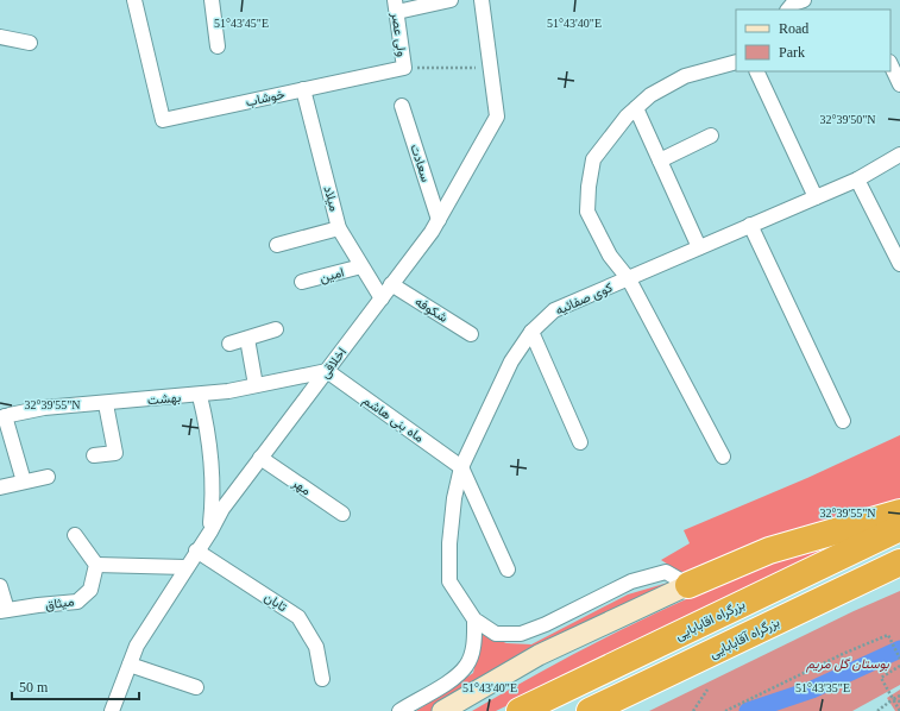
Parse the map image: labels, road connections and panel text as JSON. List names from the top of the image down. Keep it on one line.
{"streets":{"highway":["بزرگراه اقابابایی","بزرگراه آقابابایی"],"street":["ولی عصر","خوشاب","سعادت","میلاد","امین","کوی صفائیه","شکوفه","اخلاقی","بهشت","ماه بنی هاشم","مهر","تابان","میثاق"]},"crossings":[["ولی عصر","خوشاب"],["خوشاب","میلاد"],["سعادت","اخلاقی"],["میلاد","امین"],["میلاد","اخلاقی"],["کوی صفائیه","ماه بنی هاشم"],["شکوفه","اخلاقی"],["اخلاقی","بهشت"],["اخلاقی","ماه بنی هاشم"],["اخلاقی","مهر"],["اخلاقی","تابان"],["بهشت","ماه بنی هاشم"]],"parks":["بوستان گل مریم"],"legend":["Road","Park"],"scale_bar":"50 m","coordinates":["51°43'45\"E","51°43'40\"E","32°39'50\"N","32°39'55\"N","51°43'35\"E"]}
